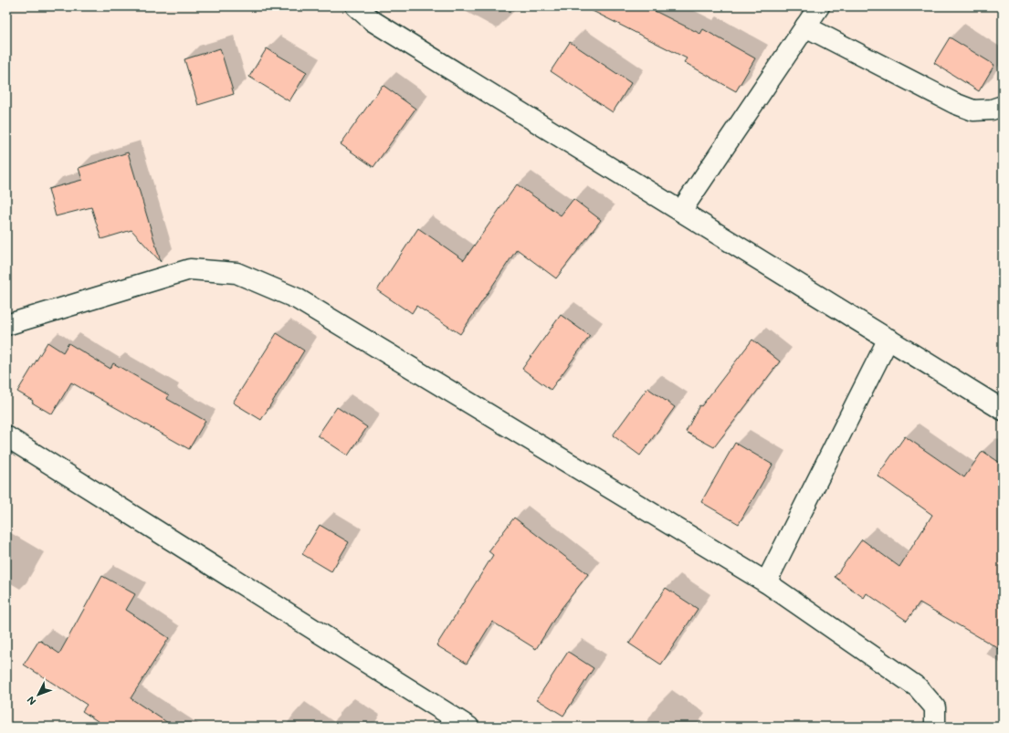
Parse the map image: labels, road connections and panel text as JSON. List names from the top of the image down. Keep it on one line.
{"north":"bottom left"}
